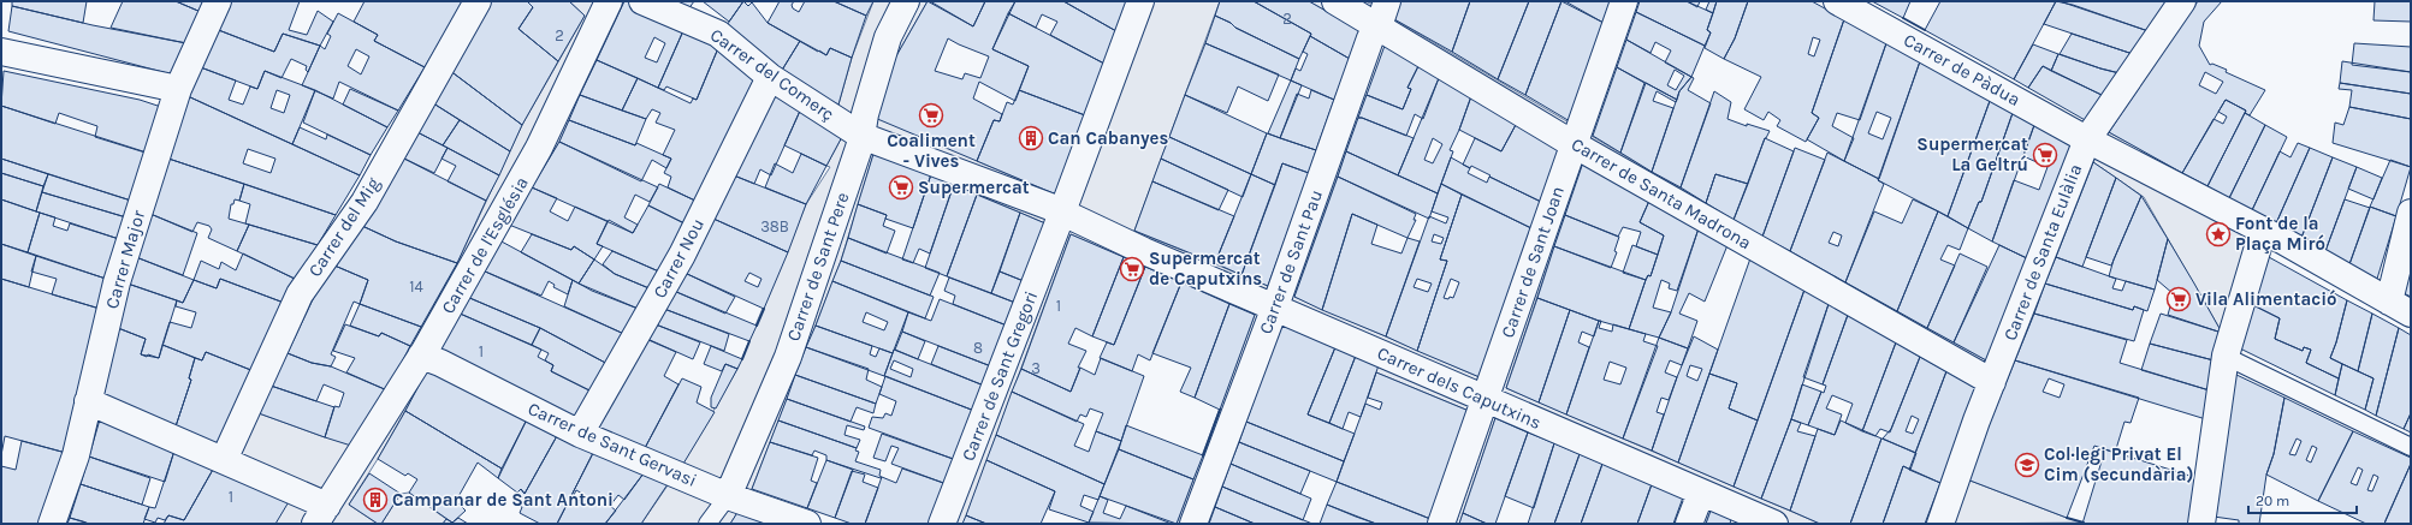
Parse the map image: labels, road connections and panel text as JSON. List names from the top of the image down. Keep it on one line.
{"streets":{"street":["Carrer de Pàdua","Carrer del Comerç","Carrer de Santa Madrona","Carrer del Mig","Carrer de l'Església","Carrer de Santa Eulàlia","Carrer Nou","Carrer Major","Carrer de Sant Pau","Carrer de Sant Joan","Carrer de Sant Pere","Carrer de Sant Gregori","Carrer dels Caputxins","Carrer de Sant Gervasi"]},"crossings":[["Carrer de Pàdua","Carrer de Santa Eulàlia"],["Carrer del Comerç","Carrer Nou"],["Carrer del Comerç","Carrer de Sant Pere"],["Carrer del Comerç","Carrer de Sant Gregori"],["Carrer del Comerç","Carrer dels Caputxins"],["Carrer de Santa Madrona","Carrer de Santa Eulàlia"],["Carrer de Santa Madrona","Carrer de Sant Pau"],["Carrer de Santa Madrona","Carrer de Sant Joan"],["Carrer de l'Església","Carrer de Sant Gervasi"],["Carrer Nou","Carrer de Sant Gervasi"],["Carrer de Sant Pau","Carrer dels Caputxins"],["Carrer de Sant Joan","Carrer dels Caputxins"],["Carrer de Sant Pere","Carrer de Sant Gervasi"]],"places":{"supermarket":["Coaliment - Vives","Supermercat La Geltrú","Supermercat","Supermercat de Caputxins","Vila Alimentació"],"building":["Can Cabanyes","Campanar de Sant Antoni"],"place":["Font de la Plaça Miró"],"school or university":["Col·legi Privat El Cim (secundària)"]},"house_numbers":["2","2","38B","14","1","8","1","3","1"],"scale_bar":"20 m"}
